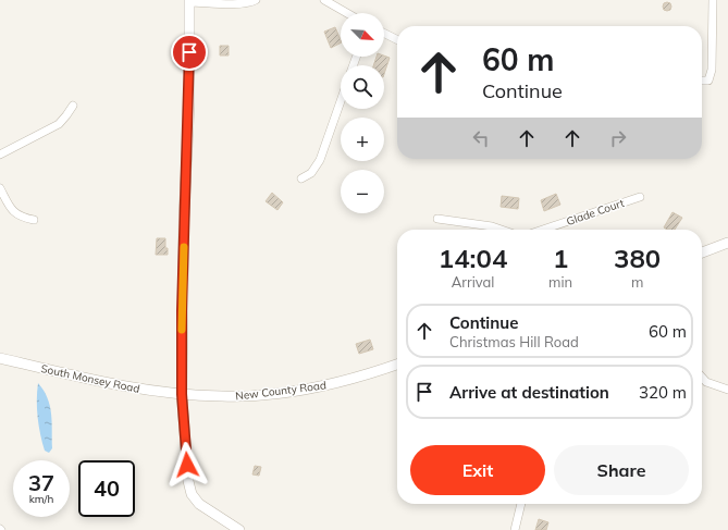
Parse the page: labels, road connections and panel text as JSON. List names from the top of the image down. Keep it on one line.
{"streets":{"street":["Glade Court","South Monsey Road","New County Road"]},"crossings":[["South Monsey Road","New County Road"]],"north":"bottom right","page":{"map_buttons":["+","−"],"turn":["60 m","Continue"],"eta":["14:04","Arrival","1","min","380","m"],"list":[{"name":"Continue","note":"Christmas Hill Road","value":"60 m"},{"name":"Arrive at destination","value":"320 m"}],"buttons":["Exit","Share"],"speed":"37 km/h","limit":"40"}}
